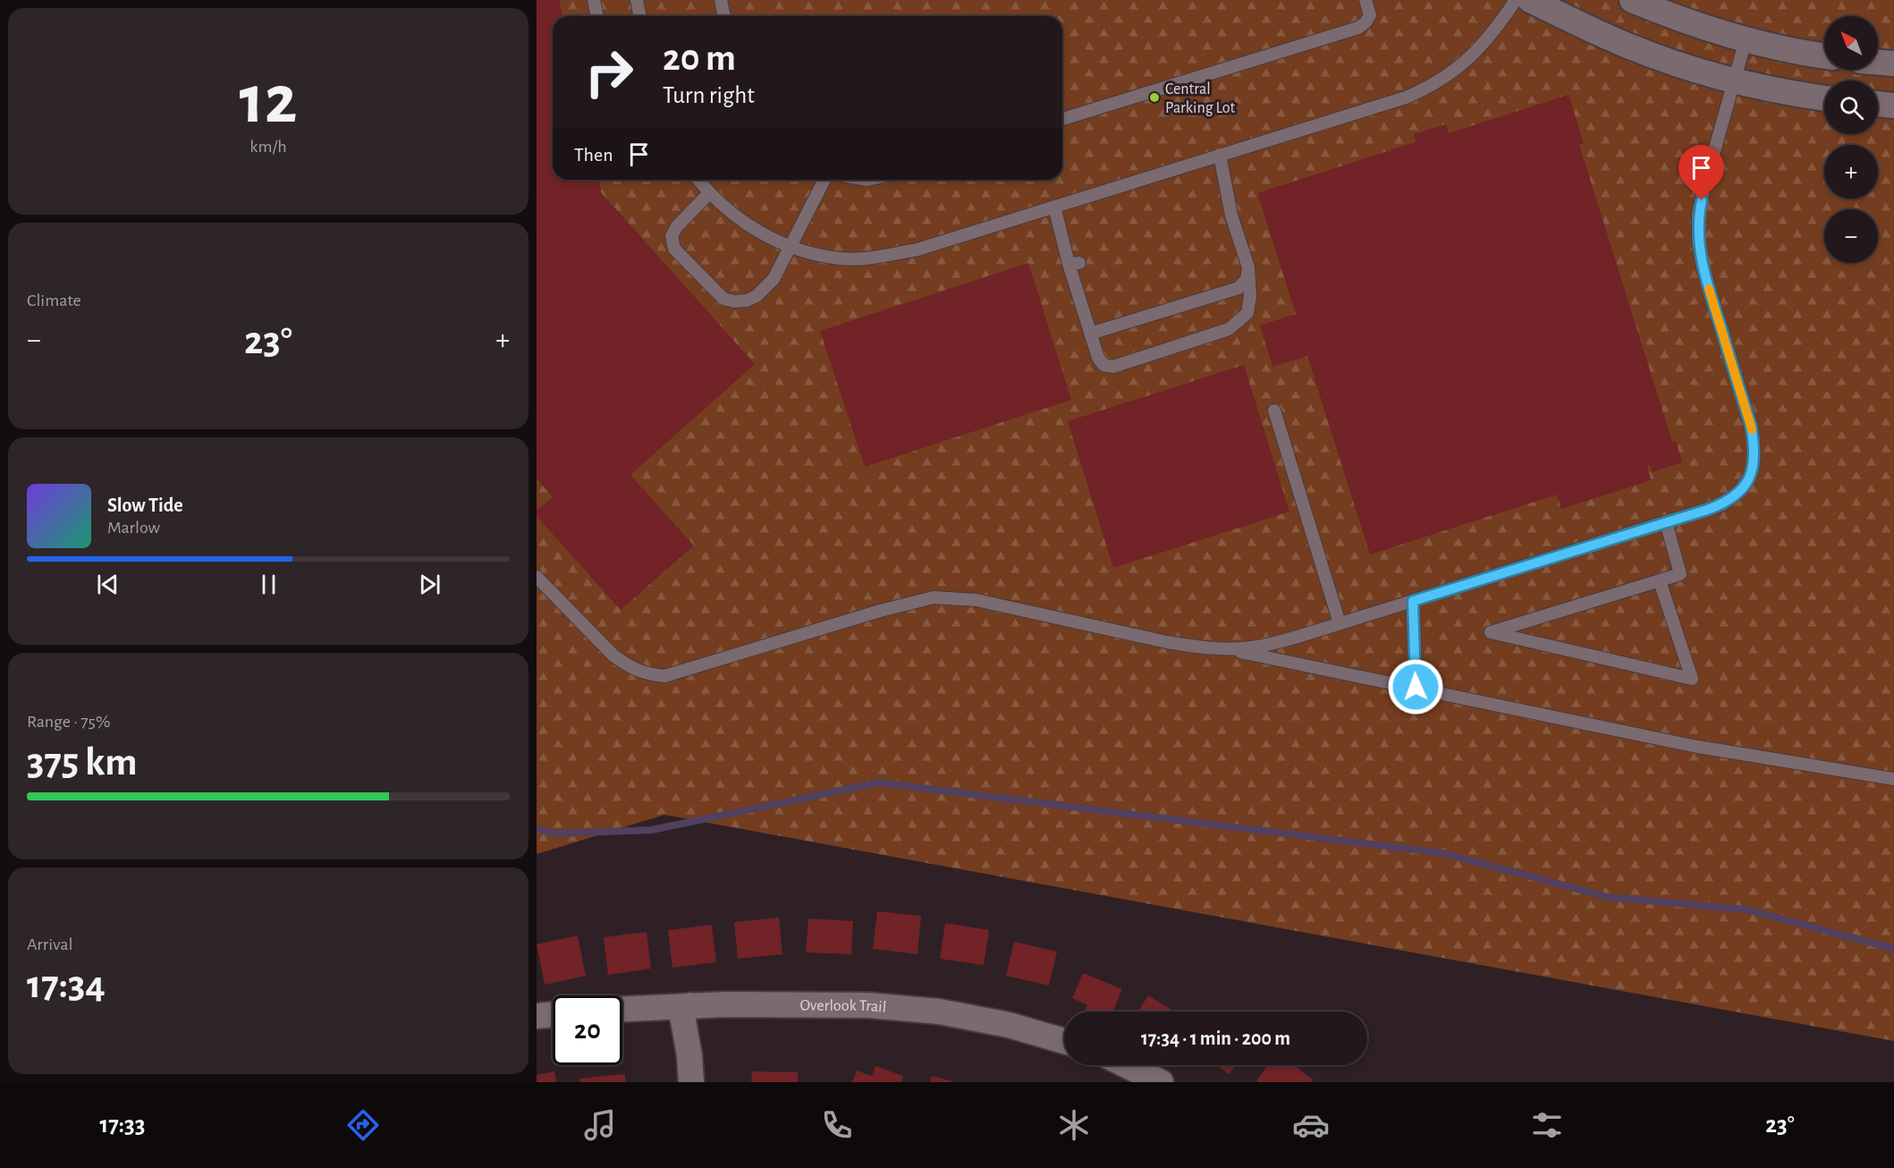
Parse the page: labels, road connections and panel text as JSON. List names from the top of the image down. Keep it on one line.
{"streets":{"street":["Overlook Trail"]},"places":["Central Parking Lot"],"north":"top left","page":{"tile":[["12","km/h"],"Climate",["Range · 75%","375 km"],["Arrival","17:34"]],"map_buttons":["+","−"],"turn":["20 m","Turn right"],"then":"Then","heat":["−","23°","+"],"song":["Slow Tide","Marlow"],"limit":"20","trip":"17:34 · 1 min · 200 m","tabs":["17:33","23°"]}}
